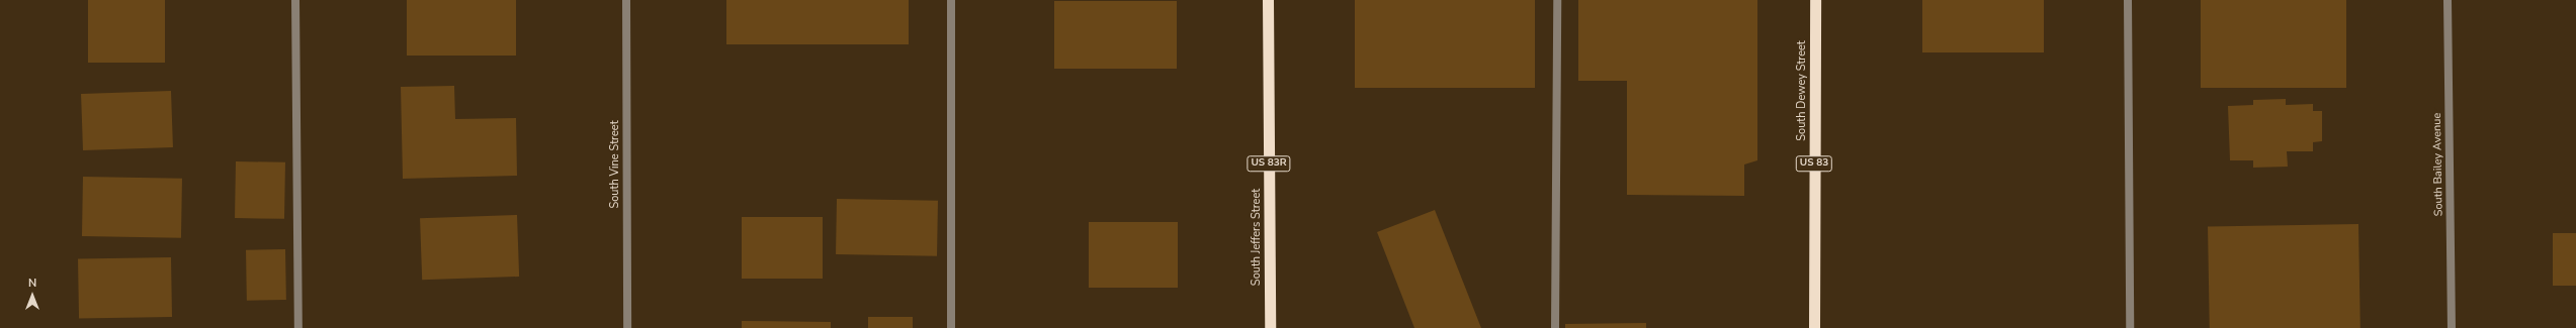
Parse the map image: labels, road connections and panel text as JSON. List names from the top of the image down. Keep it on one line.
{"streets":{"highway":["South Dewey Street","US 83R","US 83","South Jeffers Street"],"street":["South Vine Street","South Bailey Avenue"]},"north":"top"}
